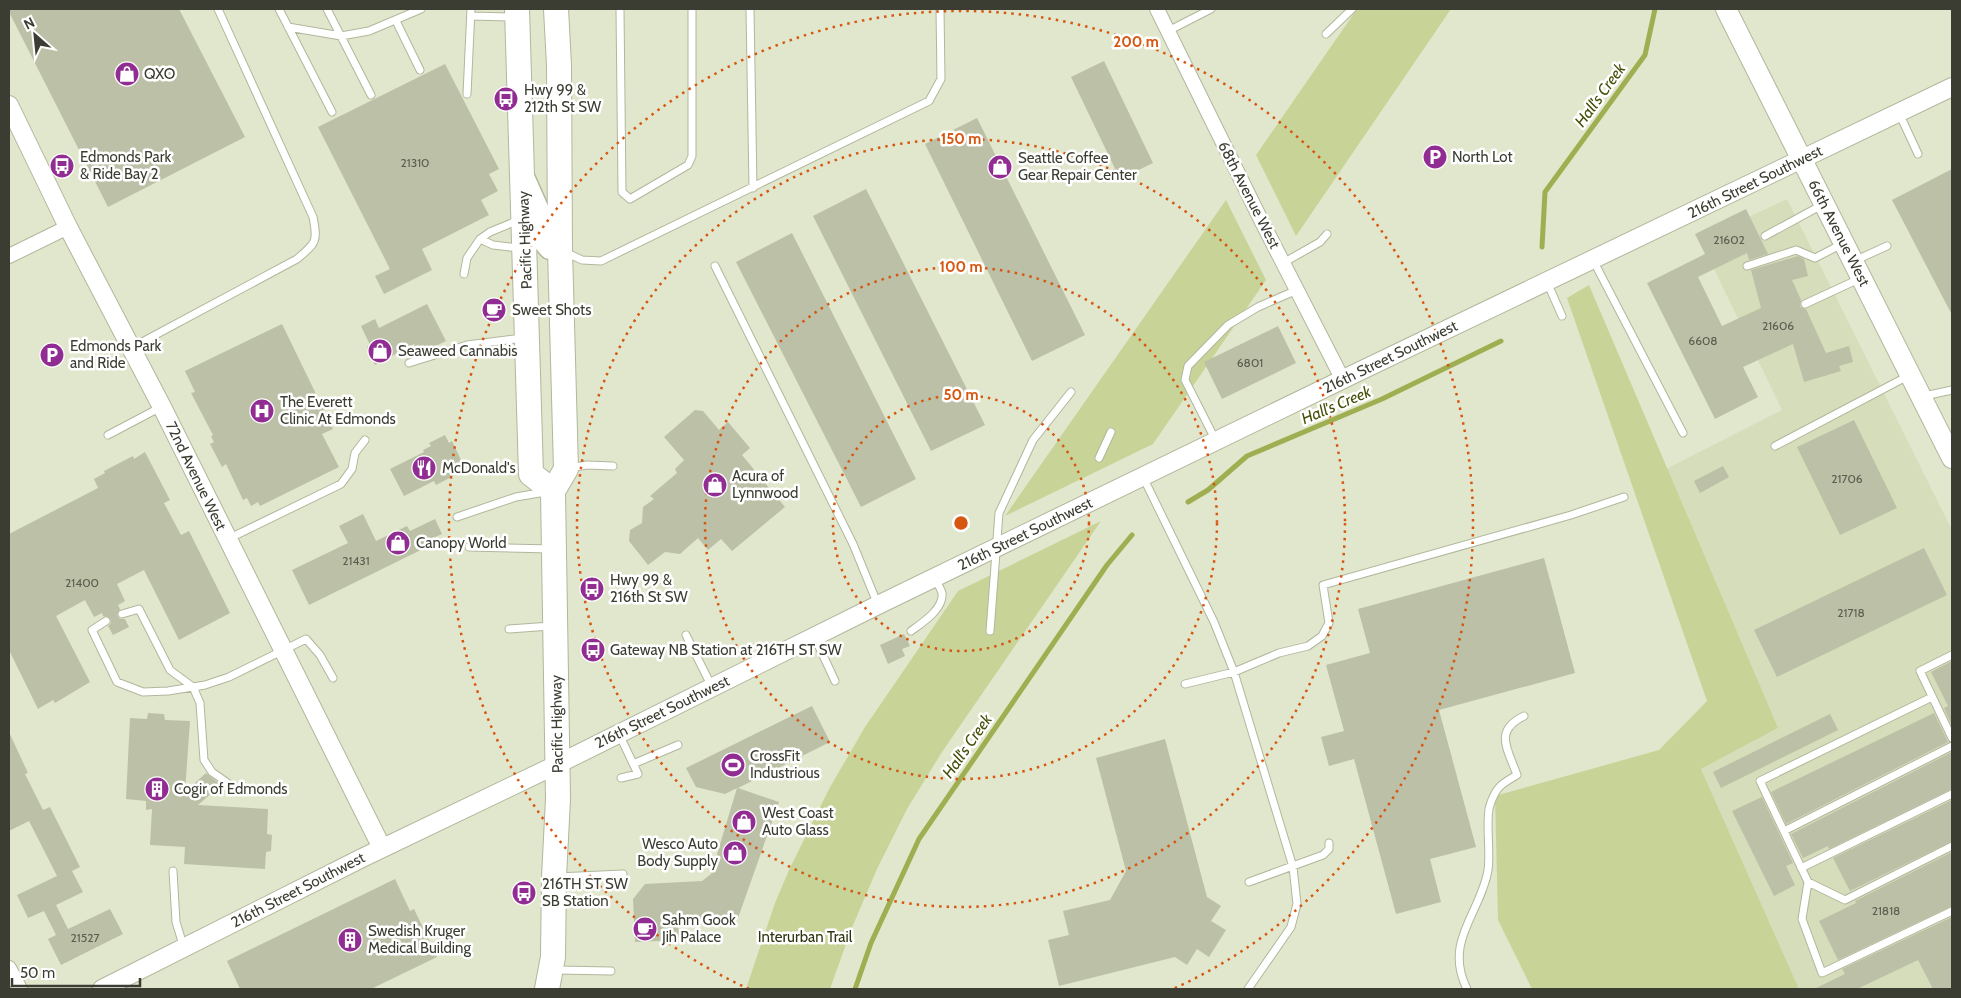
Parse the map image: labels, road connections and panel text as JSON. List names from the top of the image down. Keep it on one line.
{"streets":{"highway":["Pacific Highway"],"main road":["66th Avenue West"],"street":["216th Street Southwest","68th Avenue West","72nd Avenue West"]},"crossings":[["216th Street Southwest","68th Avenue West"],["216th Street Southwest","66th Avenue West"],["216th Street Southwest","Pacific Highway"],["216th Street Southwest","72nd Avenue West"]],"water":["Hall's Creek"],"parks":["Interurban Trail"],"places":{"shop":["QXO","Seattle Coffee Gear Repair Center","Seaweed Cannabis","Acura of Lynnwood","Canopy World","West Coast Auto Glass","Wesco Auto Body Supply"],"bus stop":["Hwy 99 & 212th St SW","Edmonds Park & Ride Bay 2","Hwy 99 & 216th St SW","Gateway NB Station at 216TH ST SW","216TH ST SW SB Station"],"parking":["North Lot","Edmonds Park and Ride"],"cafe":["Sweet Shots","Sahm Gook Jih Palace"],"hospital":["The Everett Clinic At Edmonds"],"restaurant":["McDonald's"],"sports":["CrossFit Industrious"],"building":["Cogir of Edmonds","Swedish Kruger Medical Building"]},"house_numbers":["21310","21602","21606","6608","6801","21706","21431","21400","21718","21818","21527"],"scale_bar":"50 m","north":"top left","rings":["200 m","150 m","100 m","50 m"]}
